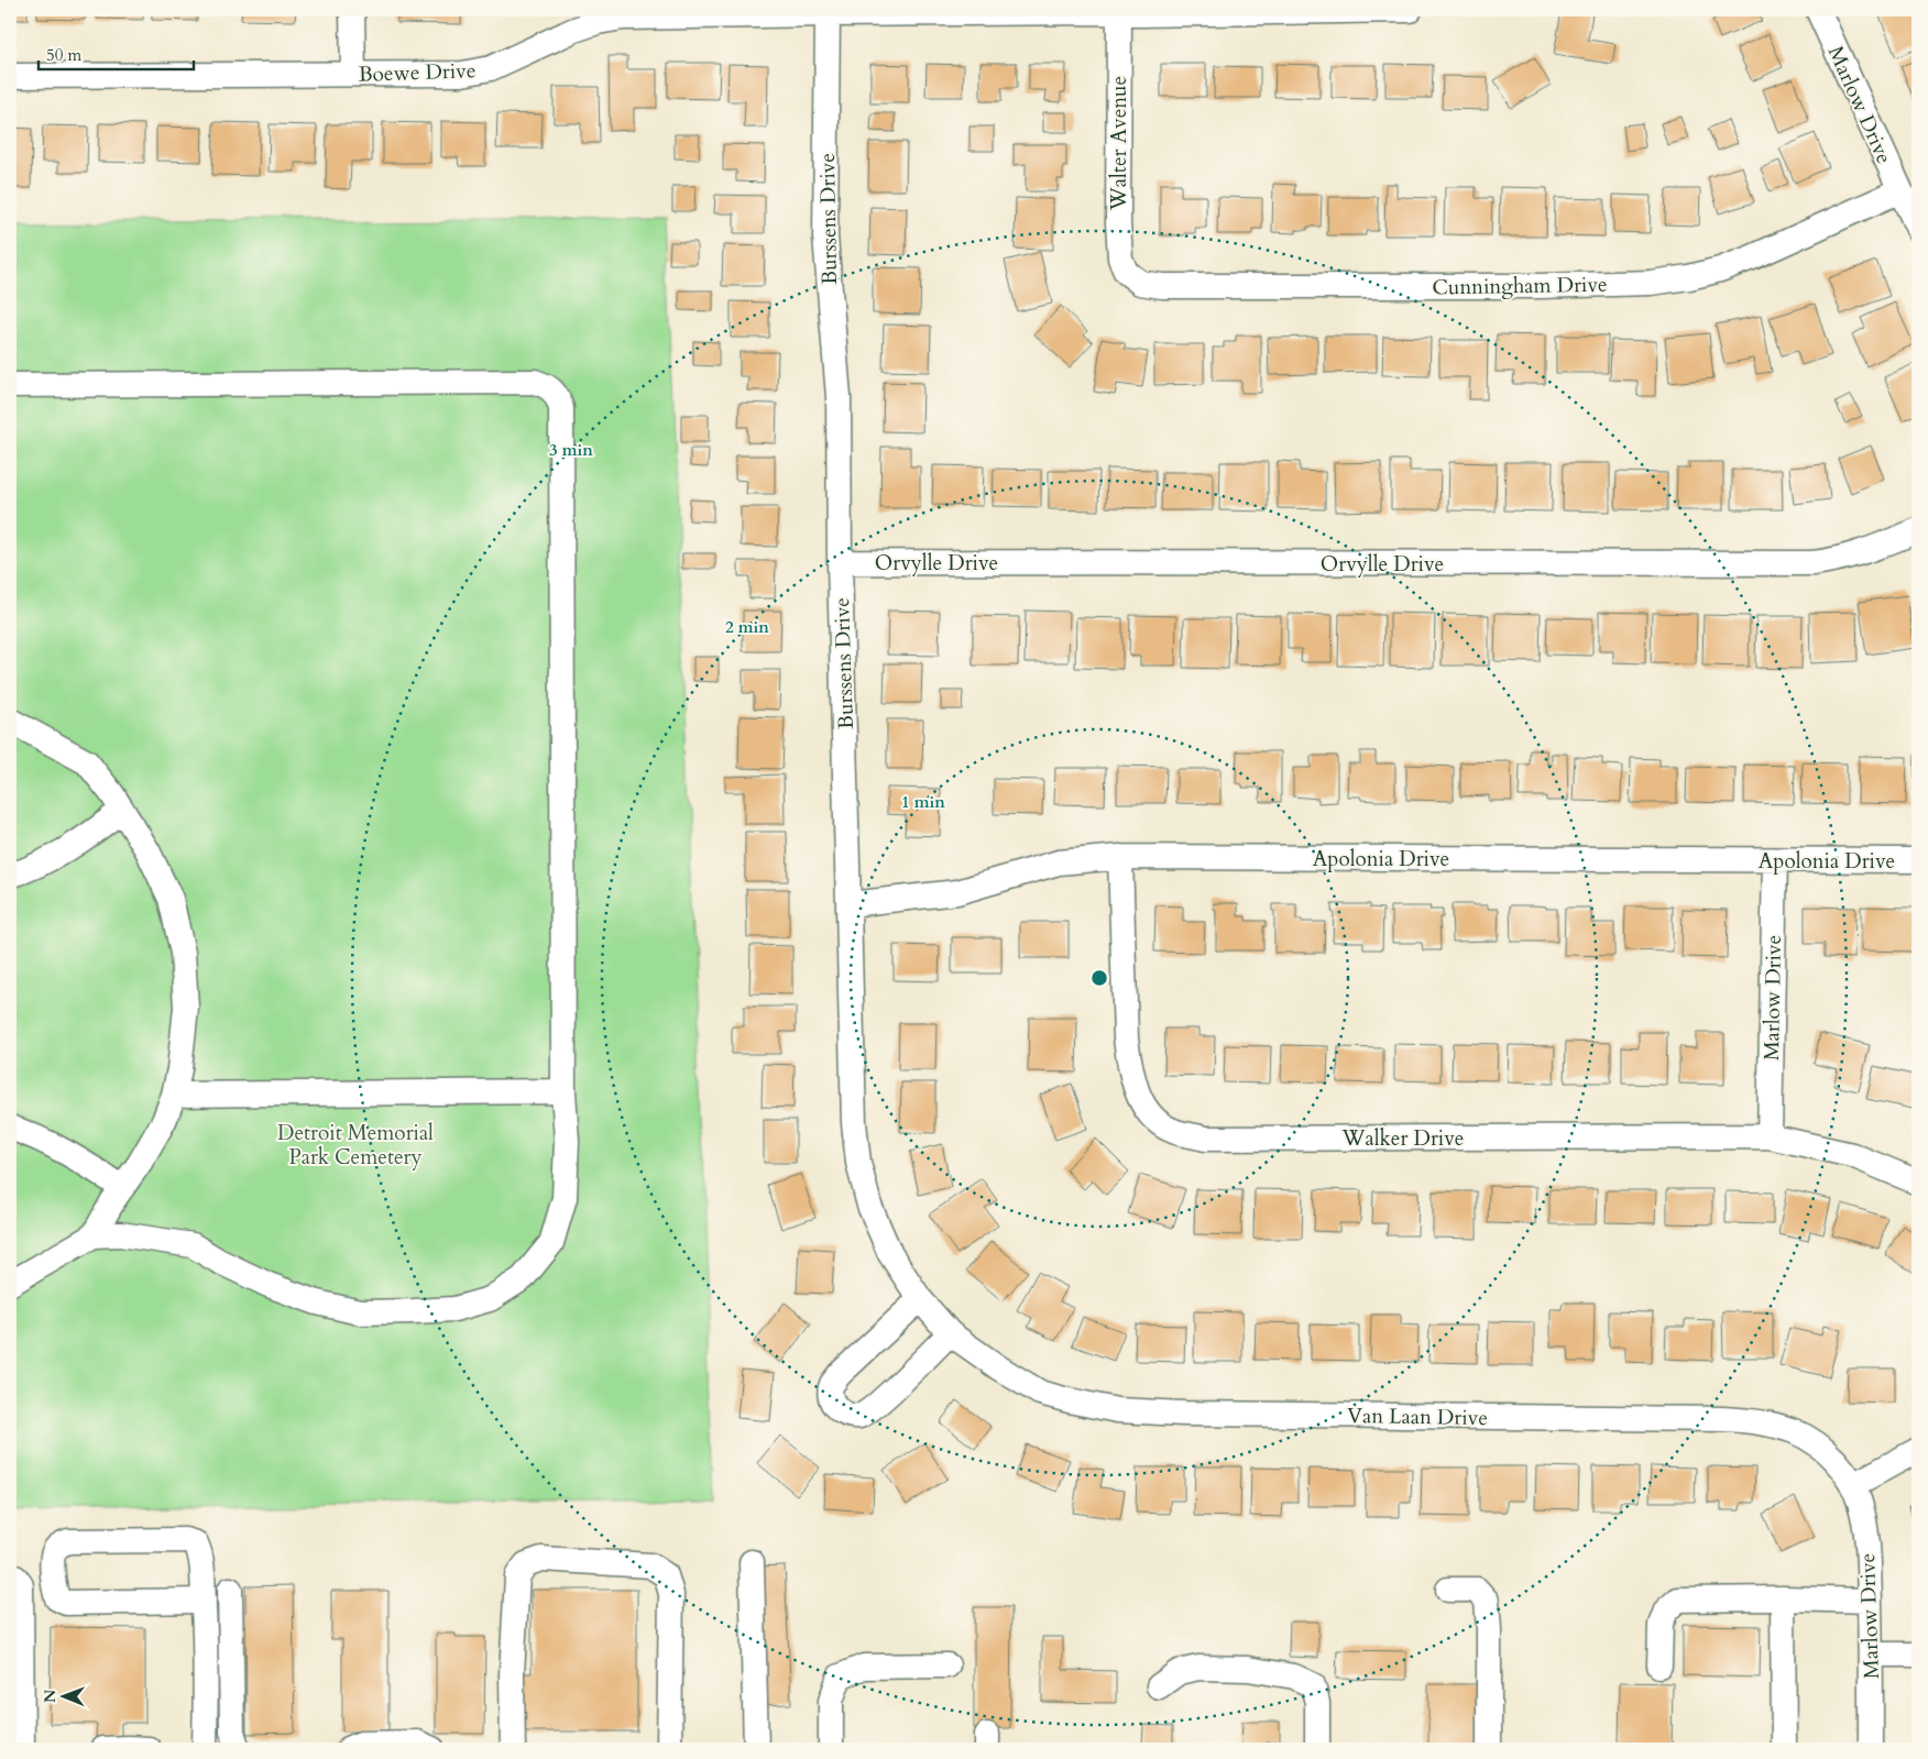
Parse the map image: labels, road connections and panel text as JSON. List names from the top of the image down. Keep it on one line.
{"streets":{"street":["Boewe Drive","Marlow Drive","Walter Avenue","Burssens Drive","Cunningham Drive","Orvylle Drive","Apolonia Drive","Walker Drive","Van Laan Drive"]},"crossings":[["Boewe Drive","Walter Avenue"],["Boewe Drive","Burssens Drive"],["Marlow Drive","Cunningham Drive"],["Marlow Drive","Apolonia Drive"],["Marlow Drive","Walker Drive"],["Marlow Drive","Van Laan Drive"],["Walter Avenue","Cunningham Drive"],["Burssens Drive","Orvylle Drive"],["Burssens Drive","Apolonia Drive"],["Burssens Drive","Van Laan Drive"],["Apolonia Drive","Walker Drive"]],"parks":["Detroit Memorial Park Cemetery"],"scale_bar":"50 m","north":"left","rings":["3 min","2 min","1 min"]}
